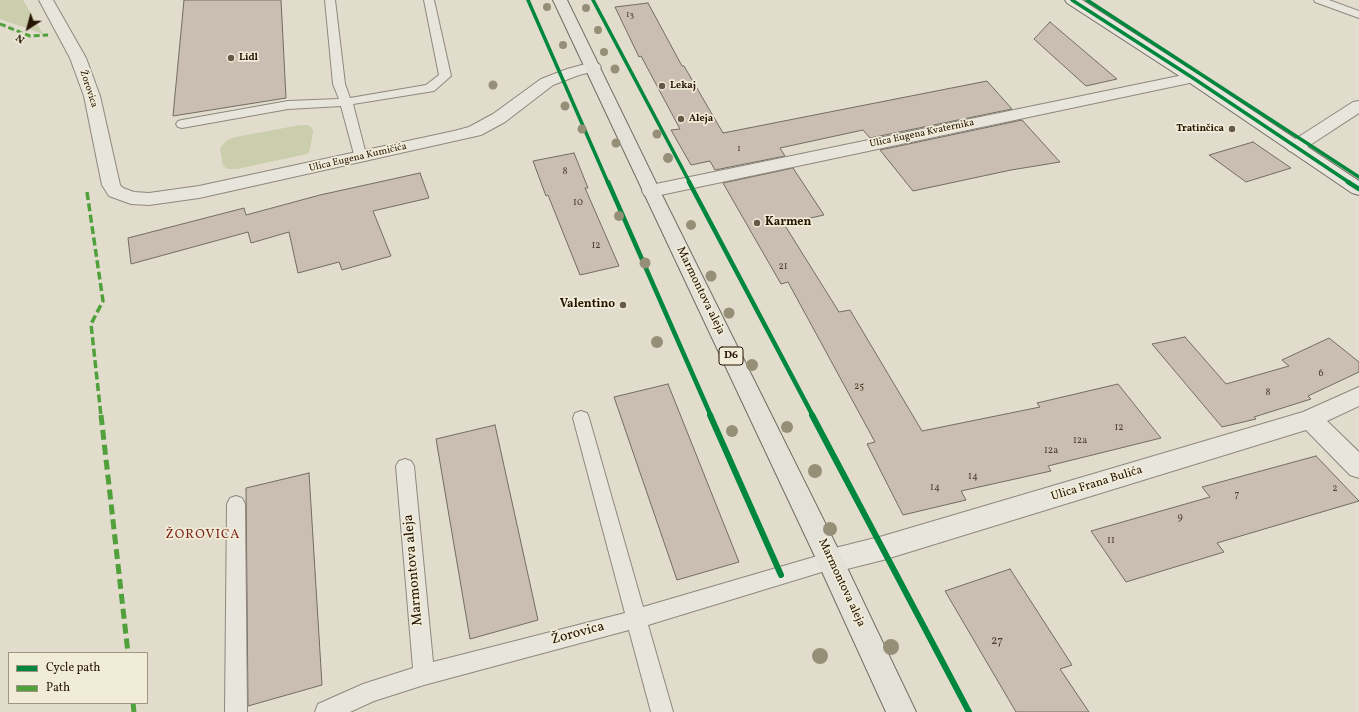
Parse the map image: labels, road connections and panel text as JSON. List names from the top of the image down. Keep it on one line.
{"streets":{"main road":["Marmontova aleja","D6"],"street":["Žorovica","Ulica Eugena Kvaternika","Ulica Eugena Kumičića","Ulica Frana Bulića"]},"crossings":[["Žorovica","Ulica Eugena Kumičića"],["Žorovica","Marmontova aleja"],["Žorovica","Ulica Frana Bulića"],["Ulica Eugena Kvaternika","Marmontova aleja"],["Ulica Eugena Kumičića","Marmontova aleja"],["Marmontova aleja","Ulica Frana Bulića"]],"districts":["ŽOROVICA"],"places":["Lidl","Lekaj","Aleja","Tratinčica","Karmen","Valentino"],"house_numbers":["13","1","8","10","12","21","6","25","8","12","12a","12a","14","14","2","7","9","11","27"],"legend":["Cycle path","Path"],"north":"bottom left"}
